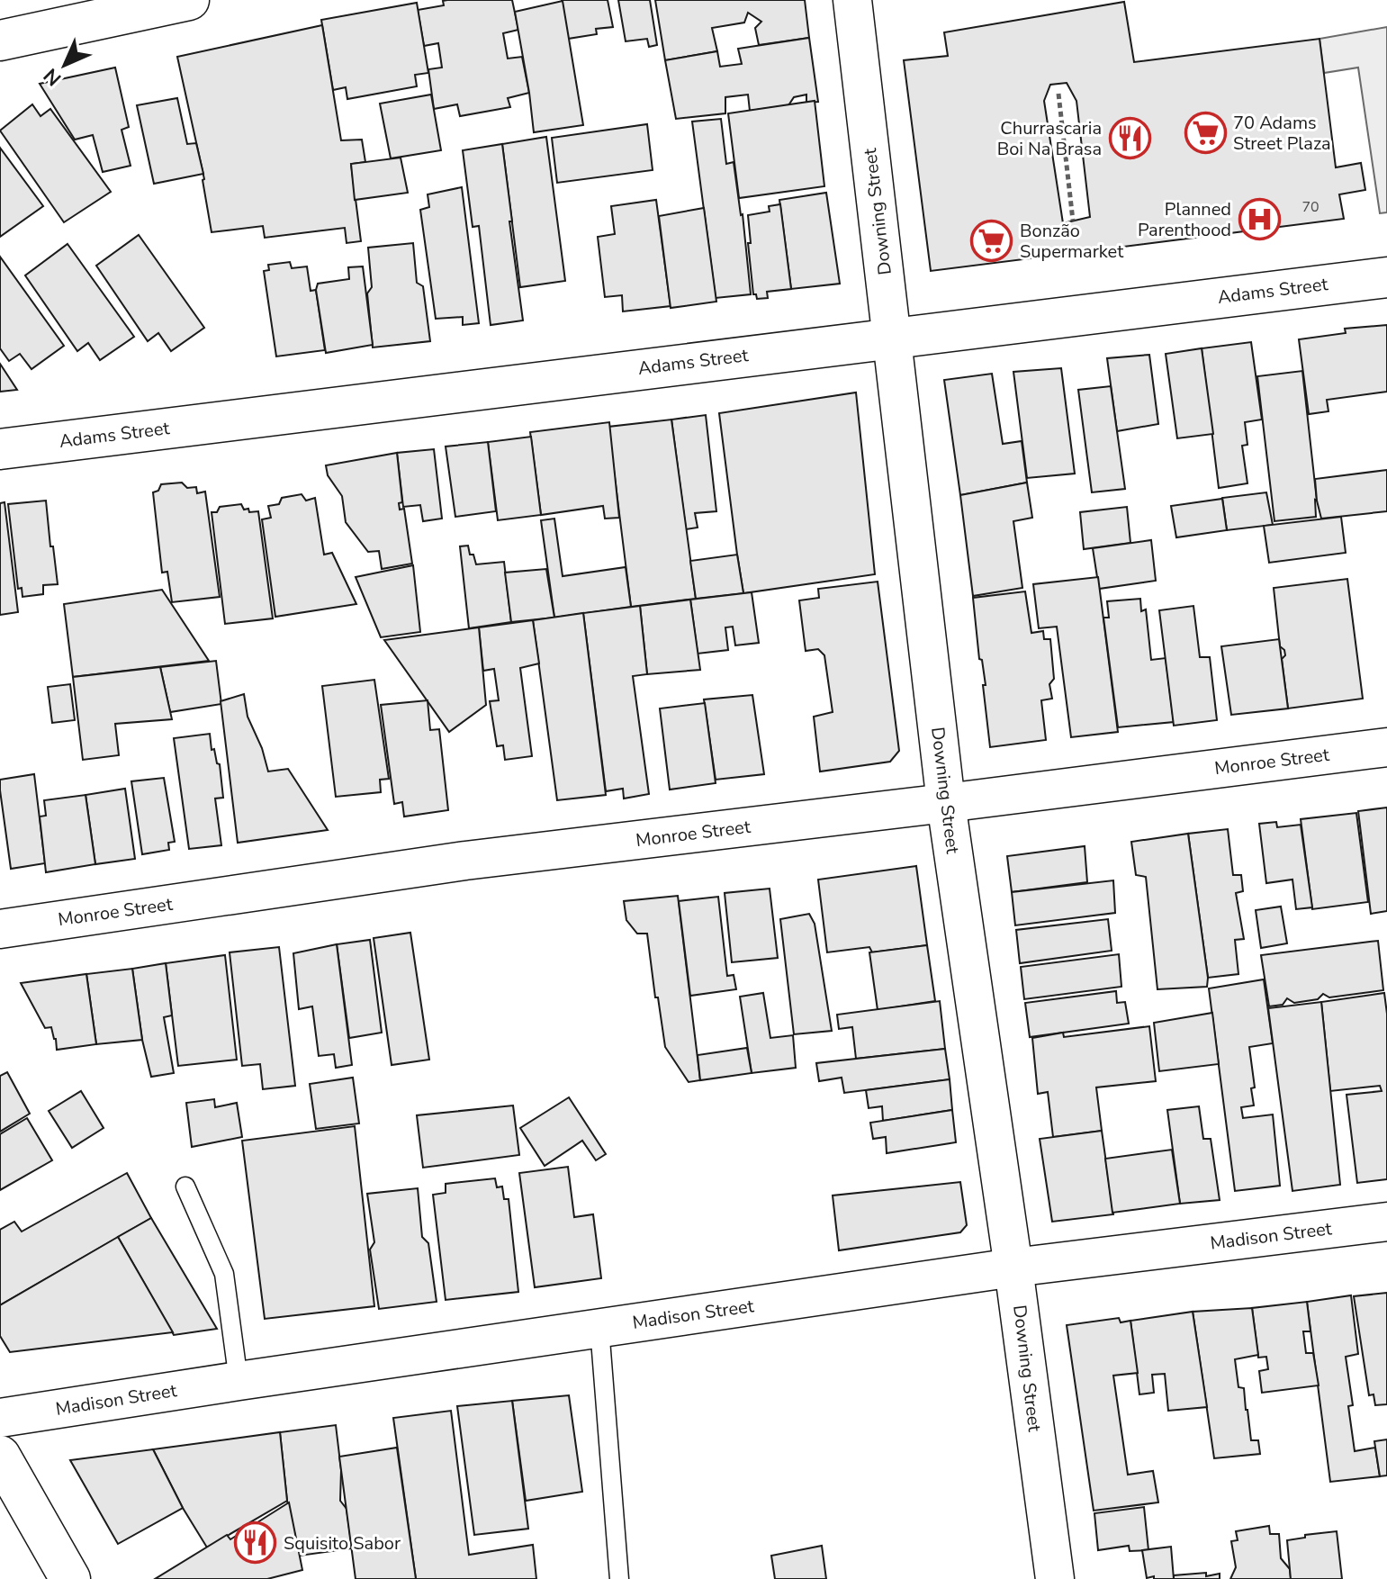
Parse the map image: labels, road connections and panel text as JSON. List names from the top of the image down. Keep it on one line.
{"streets":{"street":["Downing Street","Adams Street","Monroe Street","Madison Street"]},"crossings":[["Downing Street","Adams Street"],["Downing Street","Monroe Street"],["Downing Street","Madison Street"]],"places":{"supermarket":["70 Adams Street Plaza","Bonzão Supermarket"],"restaurant":["Churrascaria Boi Na Brasa","Squisito Sabor"],"hospital":["Planned Parenthood"]},"house_numbers":["70"],"north":"bottom left"}
